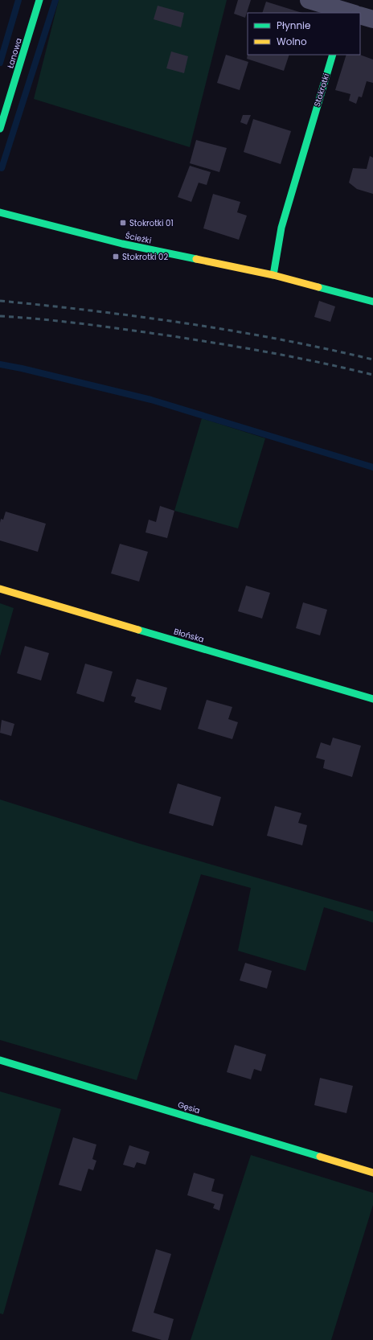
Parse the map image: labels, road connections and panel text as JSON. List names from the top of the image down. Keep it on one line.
{"streets":{"street":["Łanowa","Stokrotki","Ścieżki","Błońska","Gęsia"]},"crossings":[["Stokrotki","Ścieżki"]],"places":{"transit":["Stokrotki 01","Stokrotki 02"]},"legend":["Płynnie","Wolno"]}
